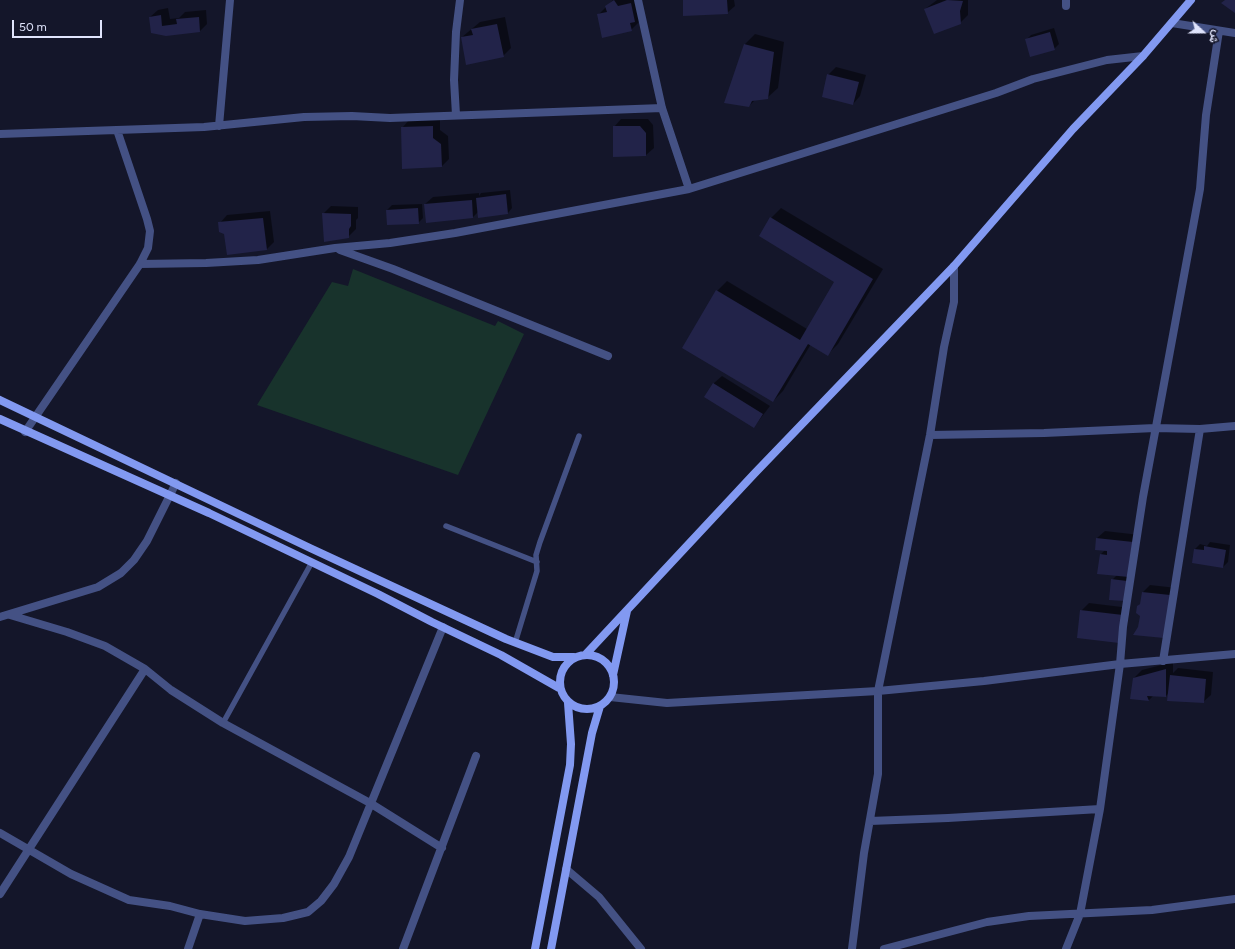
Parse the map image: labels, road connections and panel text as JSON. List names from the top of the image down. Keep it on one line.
{"scale_bar":"50 m","north":"right"}
